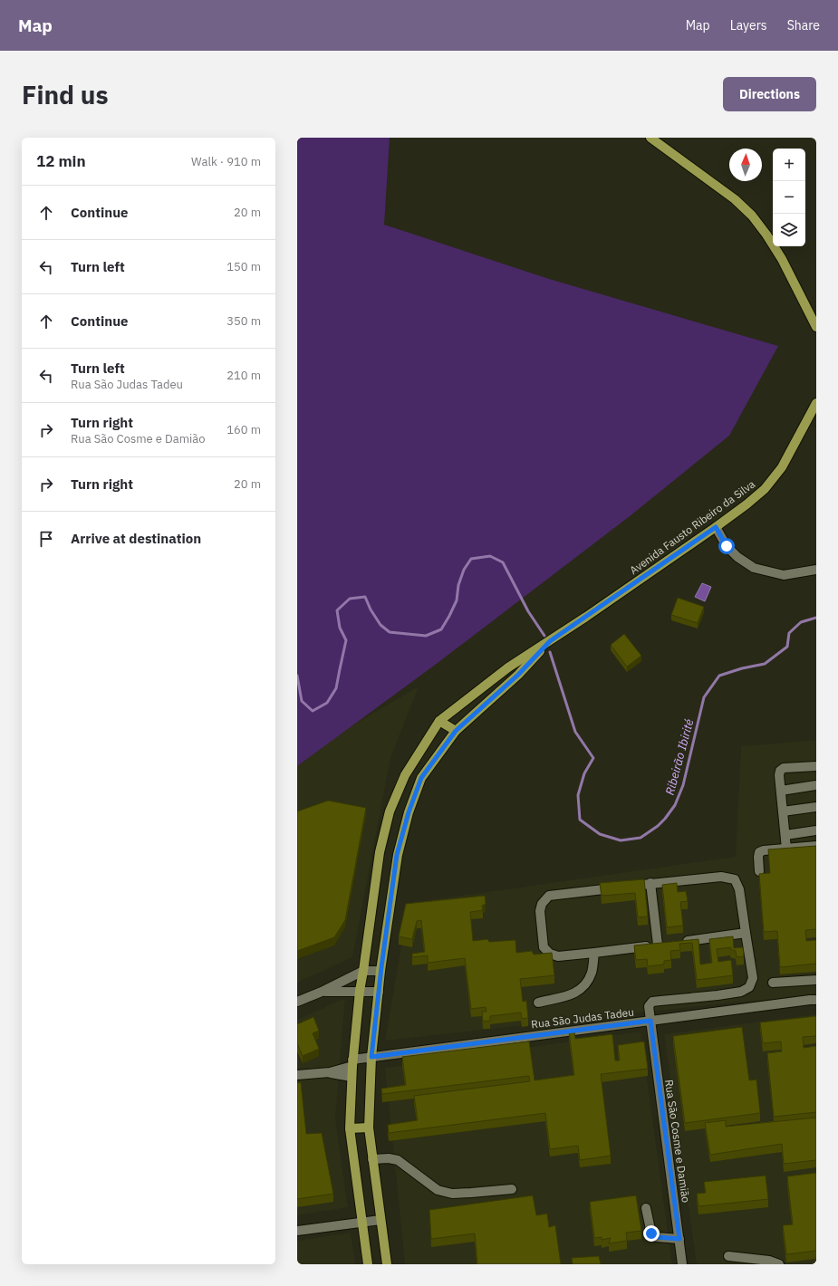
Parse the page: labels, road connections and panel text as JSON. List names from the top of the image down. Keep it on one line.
{"streets":{"main road":["Avenida Fausto Ribeiro da Silva"],"street":["Rua São Judas Tadeu","Rua São Cosme e Damião"]},"crossings":[["Rua São Judas Tadeu","Rua São Cosme e Damião"]],"water":["Ribeirão Ibirité"],"north":"top","page":{"header":"Map","nav":["Map","Layers","Share"],"buttons":"Directions","title":"Find us","heading":["12 min","Walk · 910 m"],"map_buttons":["+","−"],"list":[["Continue","20 m"],["Turn left","150 m"],["Continue","350 m"],["Turn left","Rua São Judas Tadeu","210 m"],["Turn right","Rua São Cosme e Damião","160 m"],["Turn right","20 m"],"Arrive at destination"]}}
